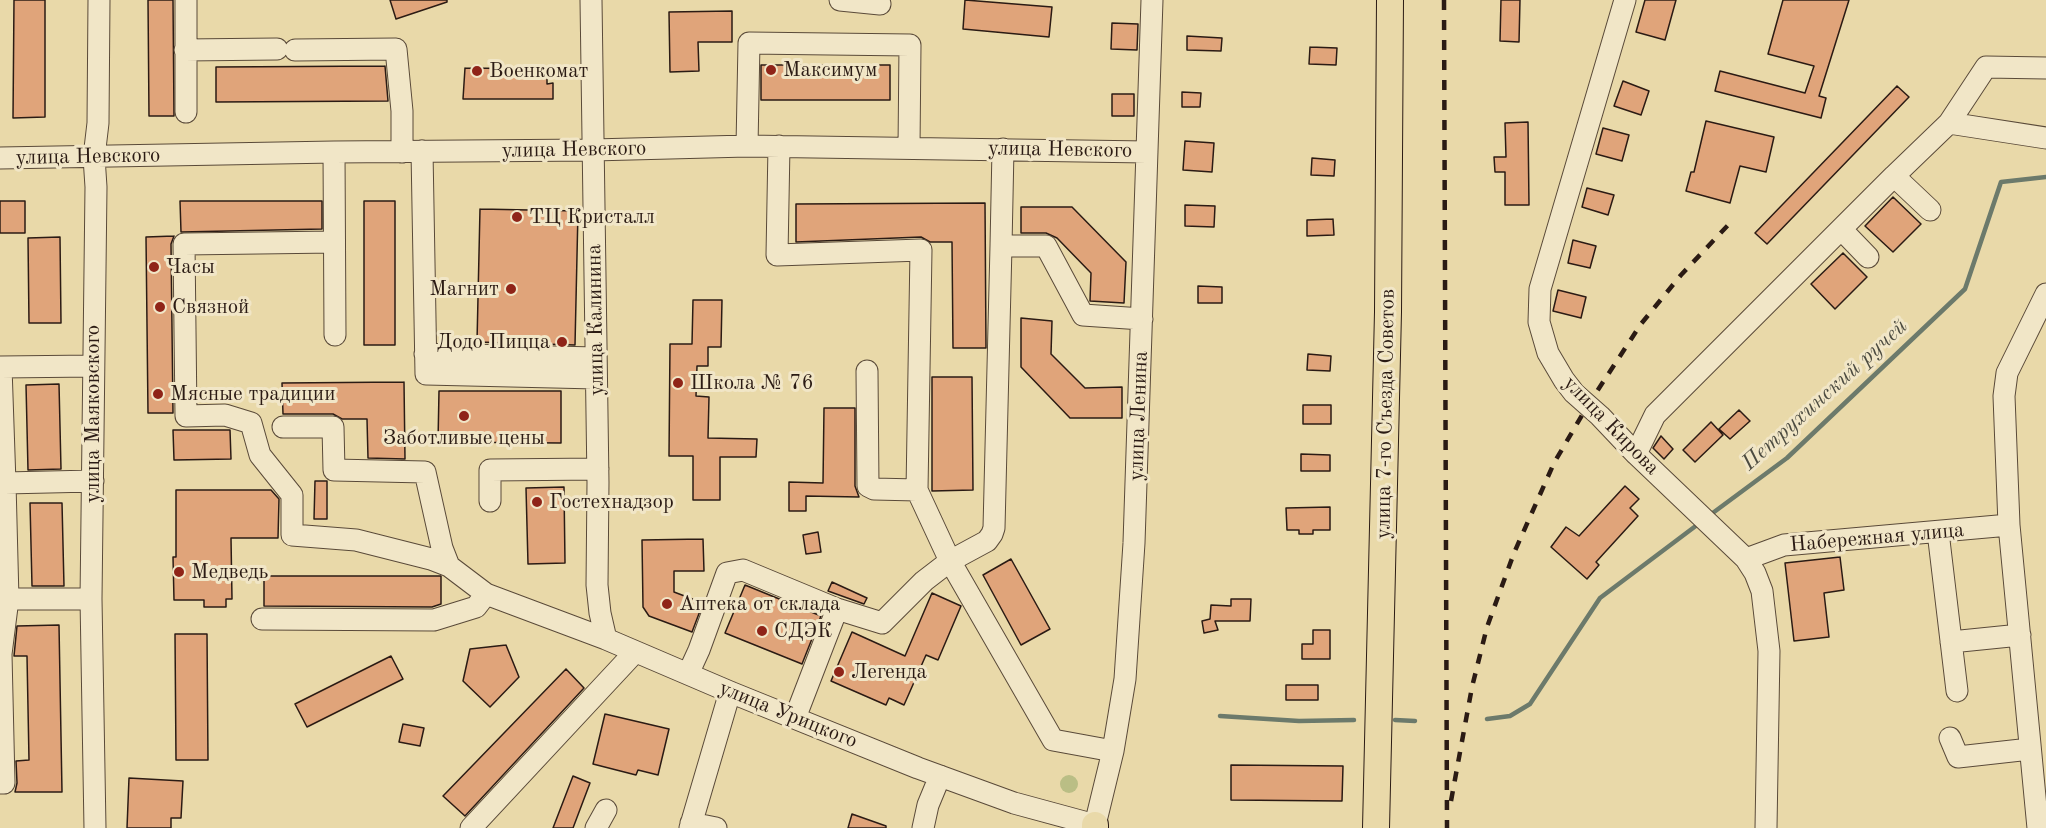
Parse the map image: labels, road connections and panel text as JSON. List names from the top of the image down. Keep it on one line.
{"streets":{"main road":["улица 7-го Съезда Советов"],"street":["улица Невского","улица Калинина","улица Маяковского","улица Ленина","улица Кирова","Набережная улица","улица Урицкого"]},"crossings":[["улица Невского","улица Калинина"],["улица Невского","улица Маяковского"],["улица Невского","улица Ленина"],["улица Калинина","улица Урицкого"],["улица Ленина","улица Урицкого"],["улица Кирова","Набережная улица"]],"water":["Петрухинский ручей"],"places":["Максимум","Военкомат","ТЦ Кристалл","Часы","Магнит","Связной","Додо Пицца","Школа № 76","Мясные традиции","Заботливые цены","Гостехнадзор","Медведь","Аптека от склада","СДЭК","Легенда"]}
